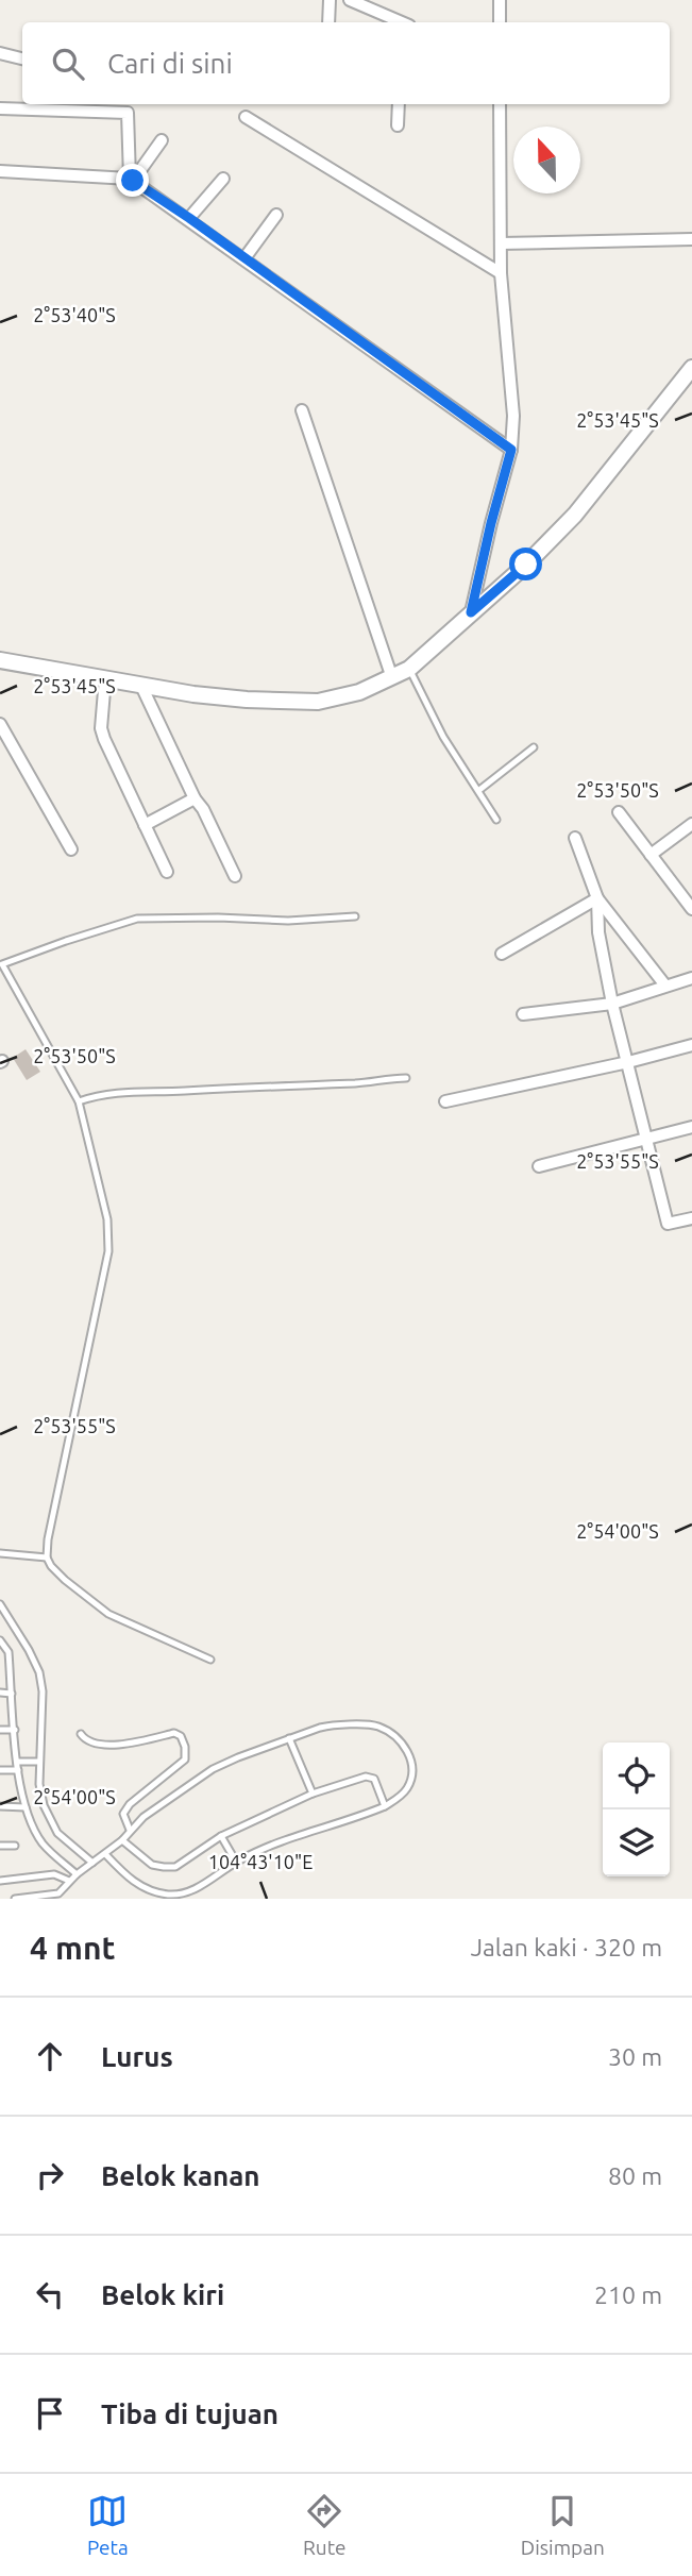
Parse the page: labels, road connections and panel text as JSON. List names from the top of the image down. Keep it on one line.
{"north":"top","page":{"search":"Cari di sini","heading":["4 mnt","Jalan kaki · 320 m"],"list":[["Lurus","30 m"],["Belok kanan","80 m"],["Belok kiri","210 m"],"Tiba di tujuan"],"nav":["Peta","Rute","Disimpan"]},"coordinates":["2°53'40\"S","2°53'45\"S","2°53'50\"S","2°53'55\"S","2°54'00\"S","104°43'10\"E"]}
